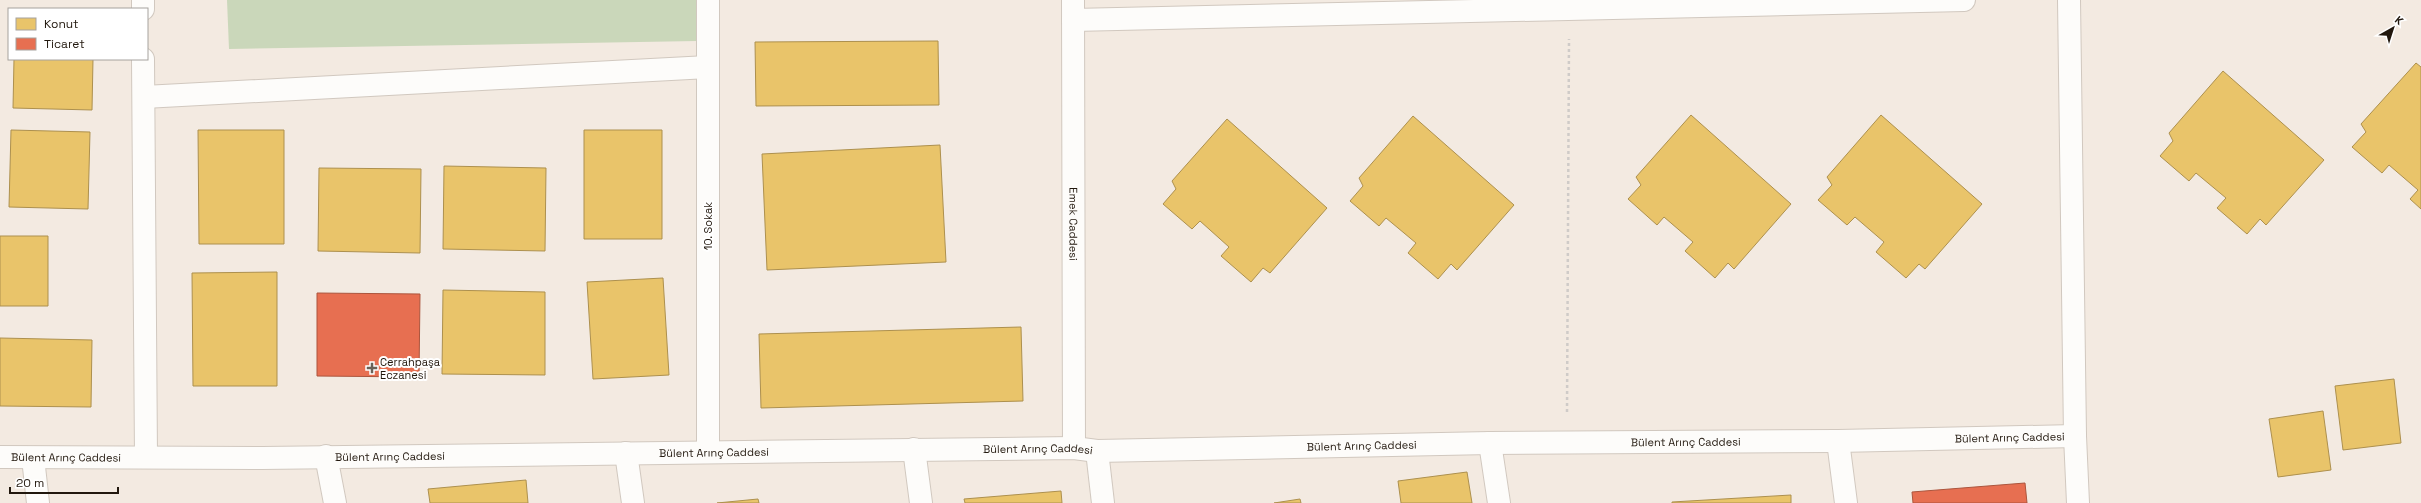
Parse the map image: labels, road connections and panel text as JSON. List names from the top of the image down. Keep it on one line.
{"streets":{"street":["Emek Caddesi","10. Sokak","Bülent Arınç Caddesi"]},"crossings":[["Emek Caddesi","Bülent Arınç Caddesi"],["10. Sokak","Bülent Arınç Caddesi"]],"places":{"health":["Cerrahpaşa Eczanesi"]},"legend":["Konut","Ticaret"],"scale_bar":"20 m","north":"top right"}
